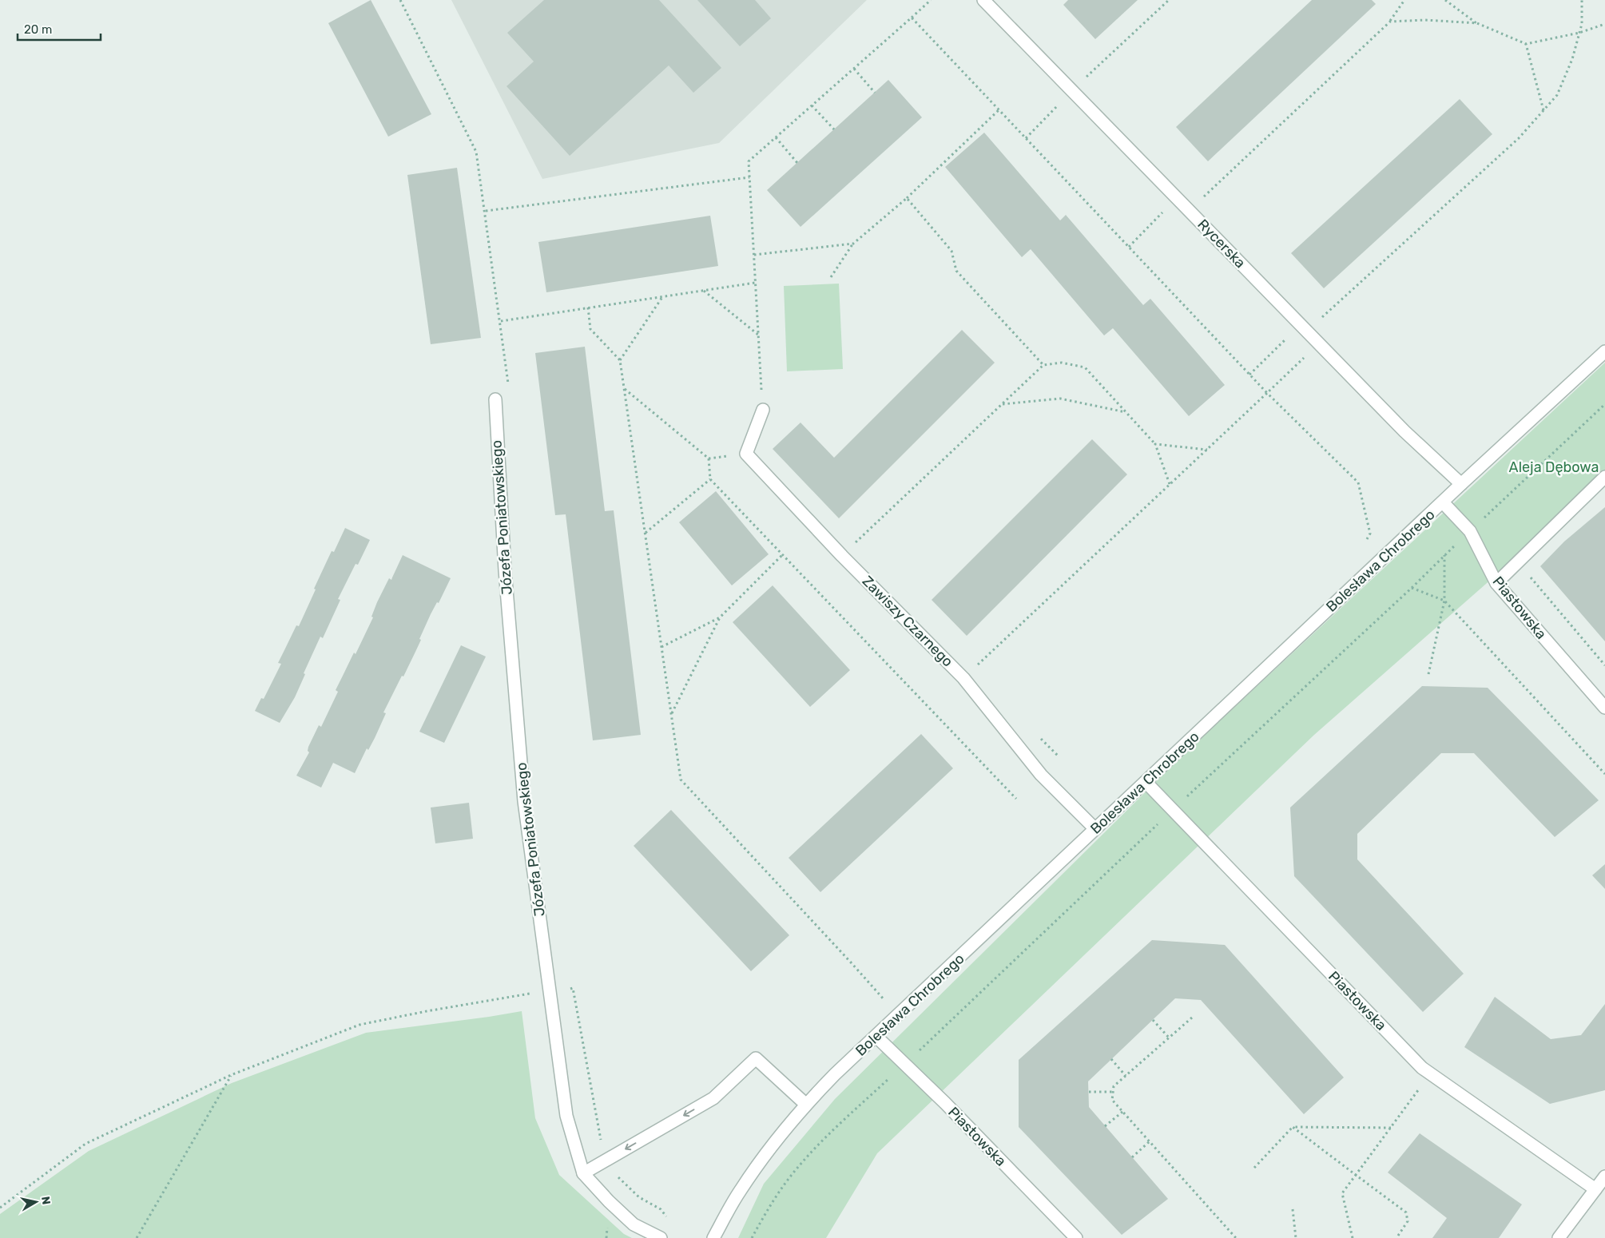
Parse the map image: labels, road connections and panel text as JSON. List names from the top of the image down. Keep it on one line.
{"streets":{"street":["Rycerska","Józefa Poniatowskiego","Bolesława Chrobrego","Piastowska","Zawiszy Czarnego"]},"crossings":[["Rycerska","Bolesława Chrobrego"],["Bolesława Chrobrego","Piastowska"],["Bolesława Chrobrego","Zawiszy Czarnego"]],"parks":["Aleja Dębowa"],"scale_bar":"20 m","north":"right"}
